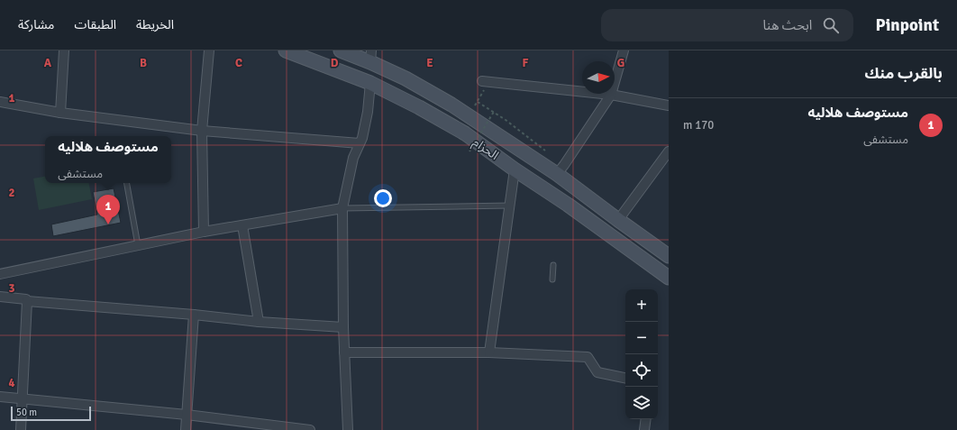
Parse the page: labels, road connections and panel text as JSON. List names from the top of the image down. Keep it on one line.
{"streets":{"main road":["الحزام"]},"scale_bar":"50 m","north":"right","page":{"header":"Pinpoint","search":"ابحث هنا","nav":["الخريطة","الطبقات","مشاركة"],"heading":"بالقرب منك","list":[{"mark":"1","name":"مستوصف هلاليه","note":"مستشفى","value":"170 m"}],"popup":["مستوصف هلاليه","مستشفى"],"pins":"1","map_buttons":["+","−"],"scale":"50 m"},"grid":{"columns":["A","B","C","D","E","F","G"],"rows":["1","2","3","4"]}}
